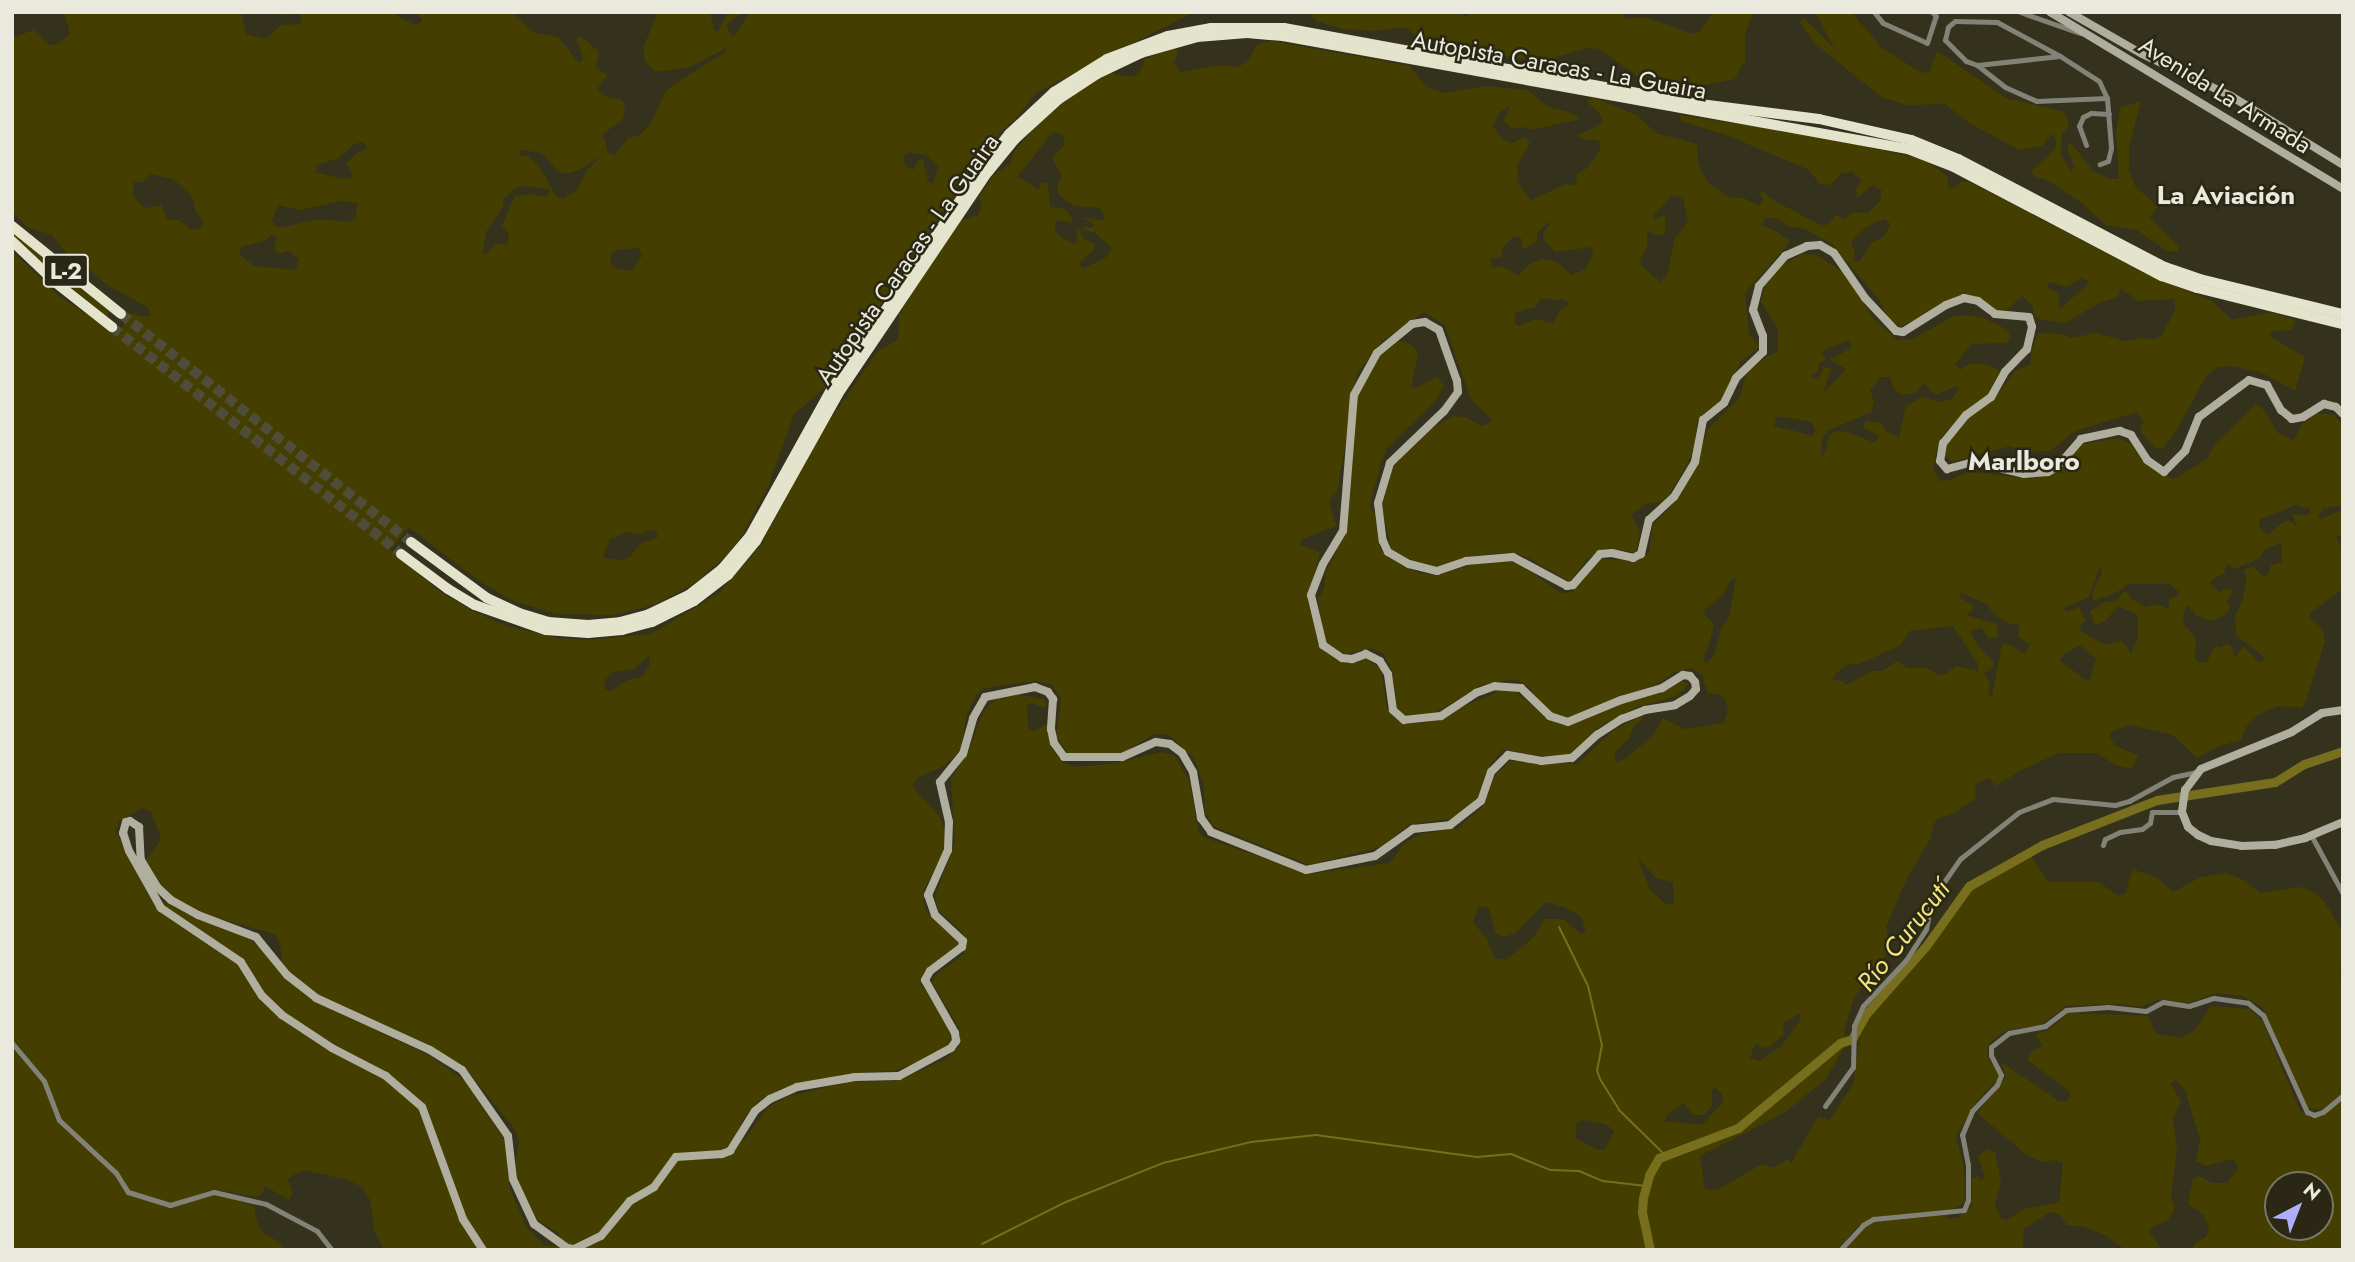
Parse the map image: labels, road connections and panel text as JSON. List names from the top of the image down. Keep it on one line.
{"streets":{"highway":["Autopista Caracas - La Guaira","L-2"],"main road":["Avenida La Armada"]},"districts":["La Aviación","Marlboro"],"water":["Río Curucutí"],"north":"top right"}
